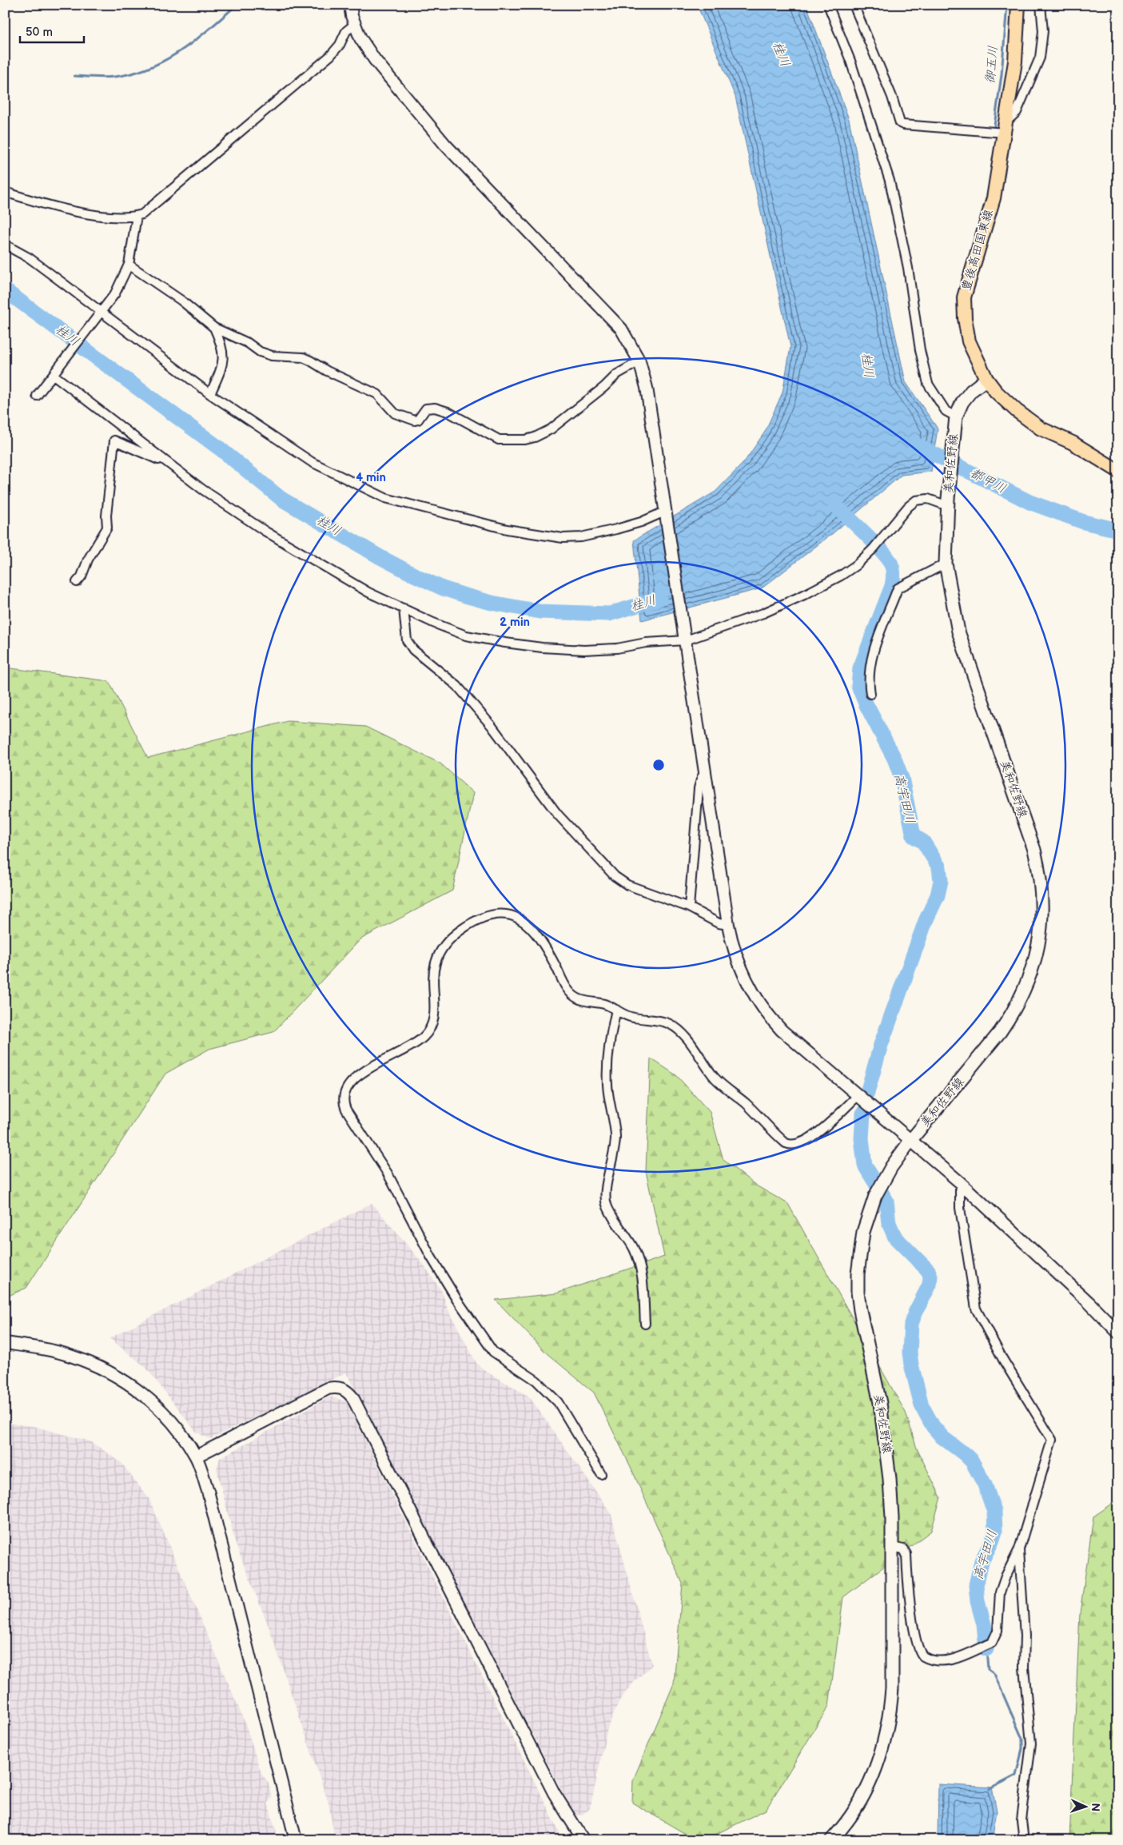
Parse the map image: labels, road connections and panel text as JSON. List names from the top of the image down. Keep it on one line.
{"streets":{"main road":["豊後高田国東線","美和佐野線"]},"crossings":[["豊後高田国東線","美和佐野線"]],"water":["桂川","御玉川","都甲川","高宇田川"],"scale_bar":"50 m","north":"right","rings":["4 min","2 min"]}
